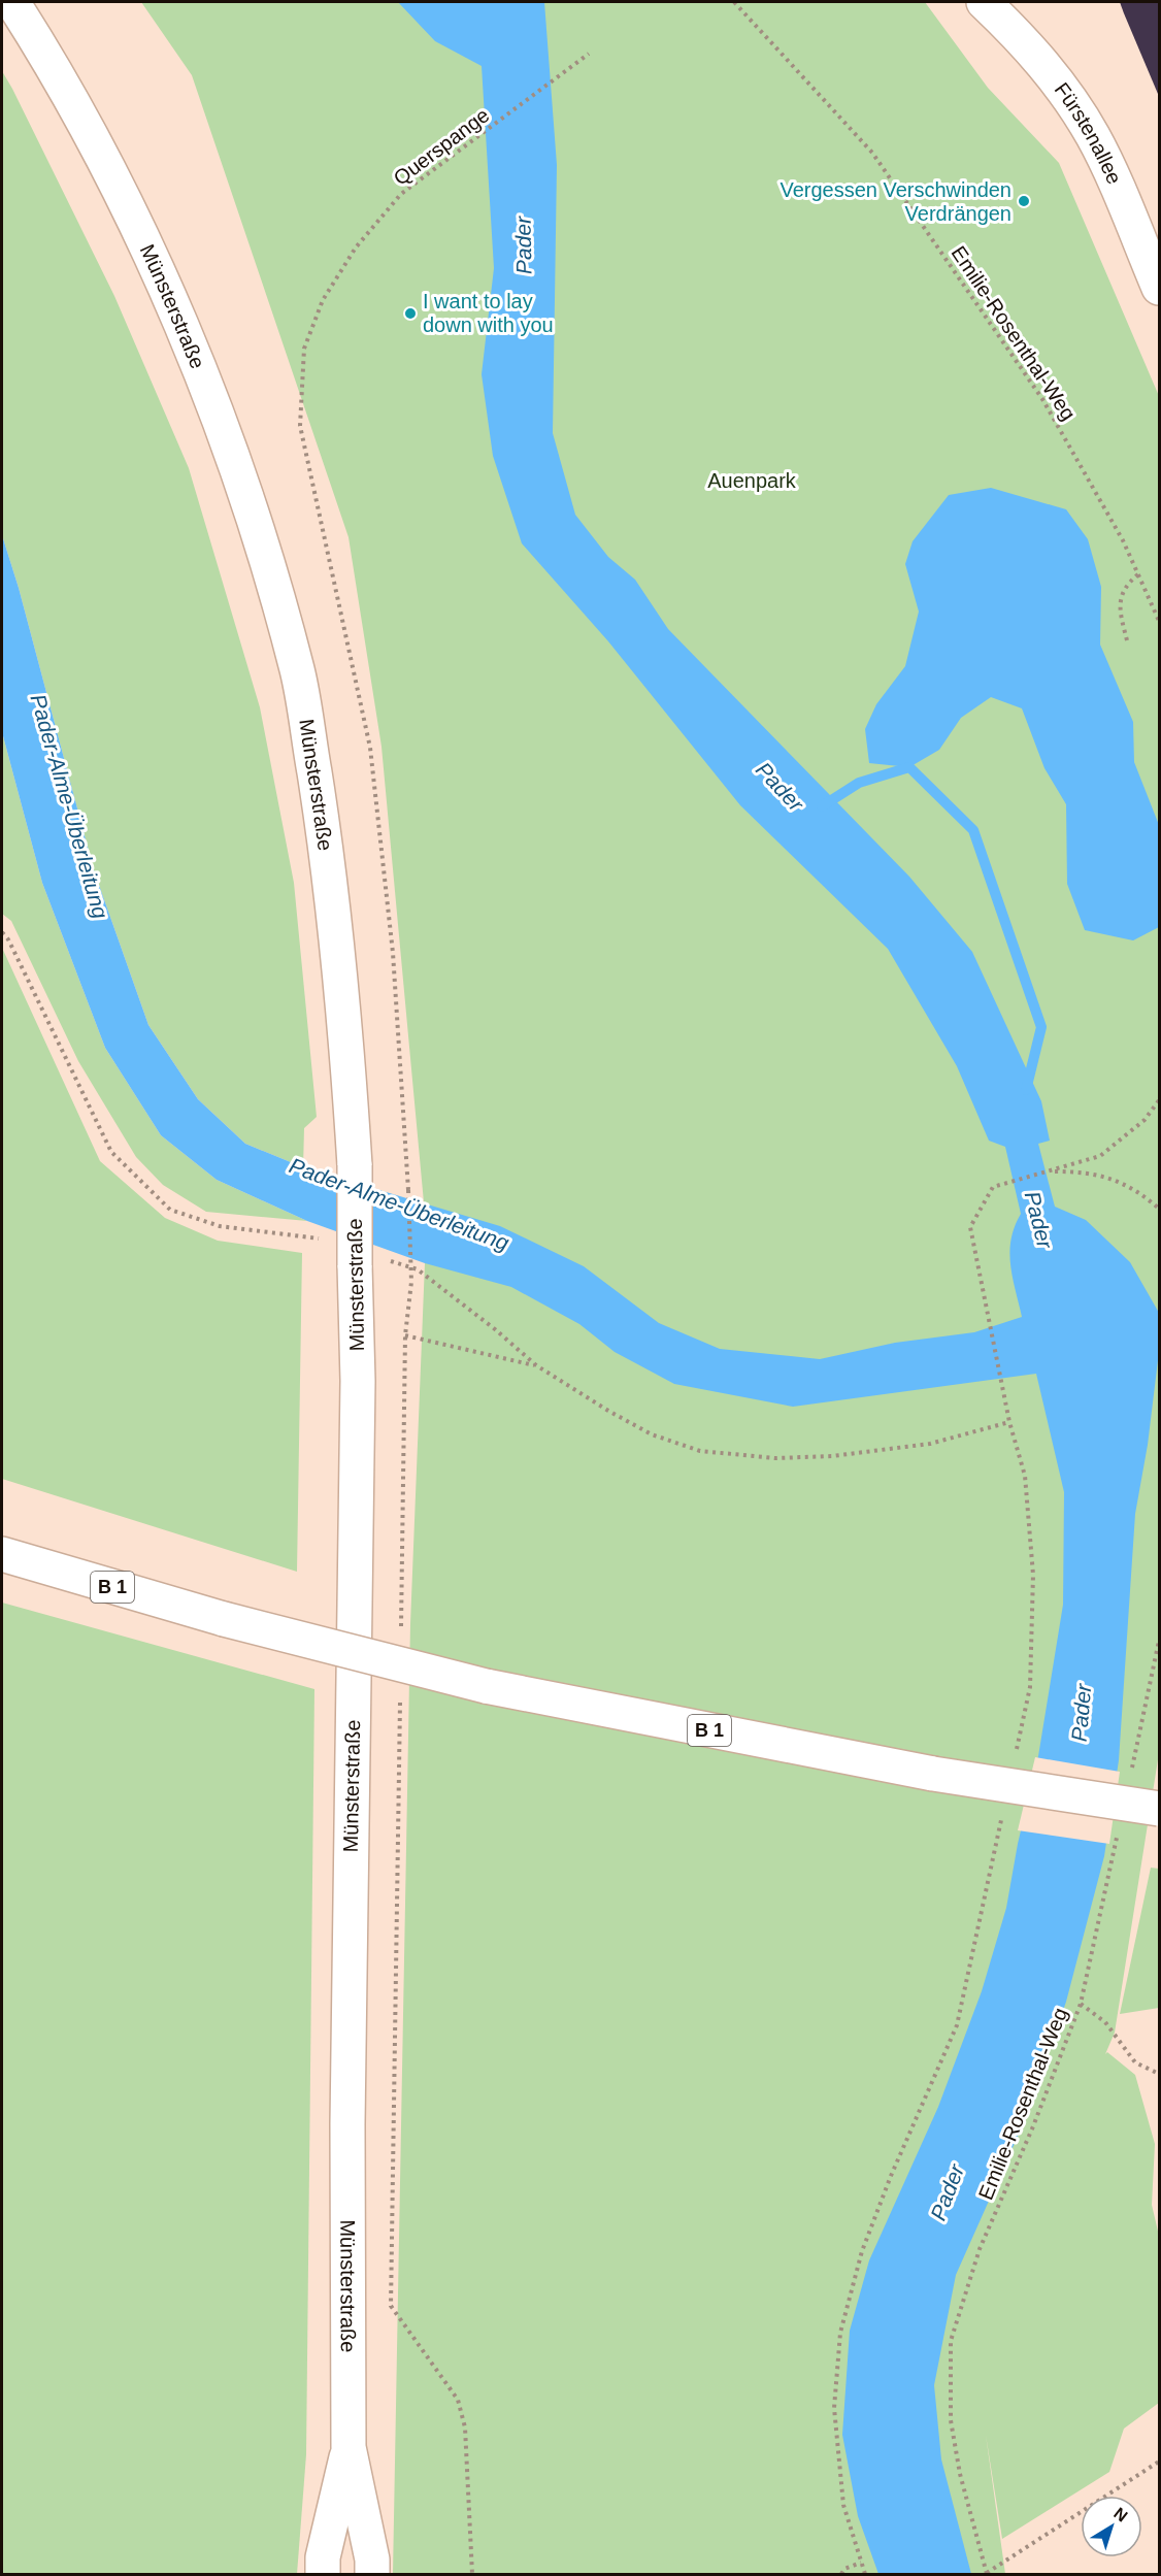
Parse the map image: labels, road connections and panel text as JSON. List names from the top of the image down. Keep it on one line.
{"streets":{"main road":["Fürstenallee","Münsterstraße","B 1"],"path":["Querspange","Emilie-Rosenthal-Weg"]},"water":["Pader","Pader-Alme-Überleitung"],"parks":["Auenpark"],"places":["Vergessen Verschwinden Verdrängen","I want to lay down with you"],"north":"top right"}
